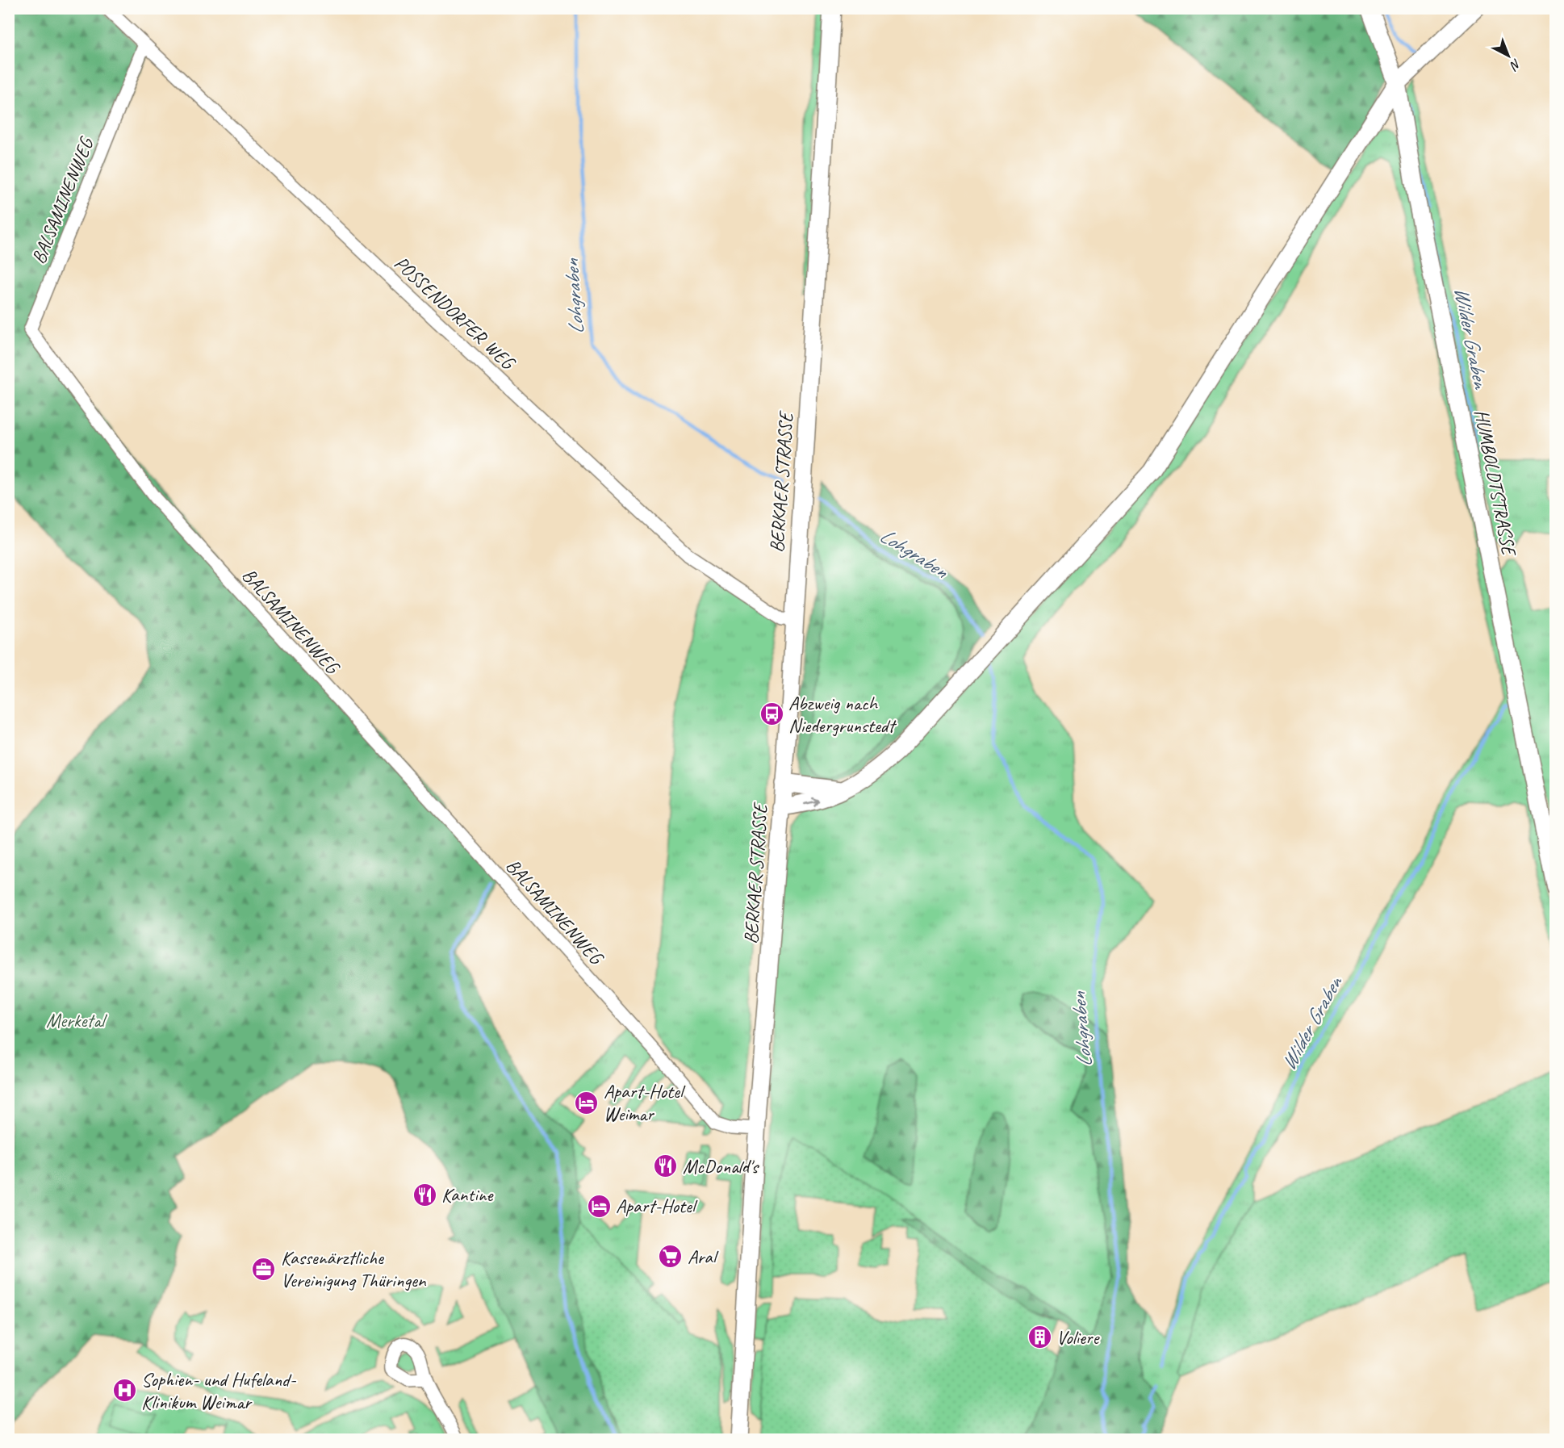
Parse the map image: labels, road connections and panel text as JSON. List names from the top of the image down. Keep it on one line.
{"streets":{"street":["BALSAMINENWEG","POSSENDORFER WEG","HUMBOLDTSTRASSE","BERKAER STRASSE"]},"crossings":[["BALSAMINENWEG","POSSENDORFER WEG"],["BALSAMINENWEG","BERKAER STRASSE"],["POSSENDORFER WEG","BERKAER STRASSE"]],"water":["Lohgraben","Wilder Graben"],"parks":["Merketal"],"places":{"bus stop":["Abzweig nach Niedergrunstedt"],"hotel":["Apart-Hotel Weimar","Apart-Hotel"],"restaurant":["McDonald's","Kantine"],"supermarket":["Aral"],"office":["Kassenärztliche Vereinigung Thüringen"],"building":["Voliere"],"hospital":["Sophien- und Hufeland- Klinikum Weimar"]},"north":"bottom right"}
